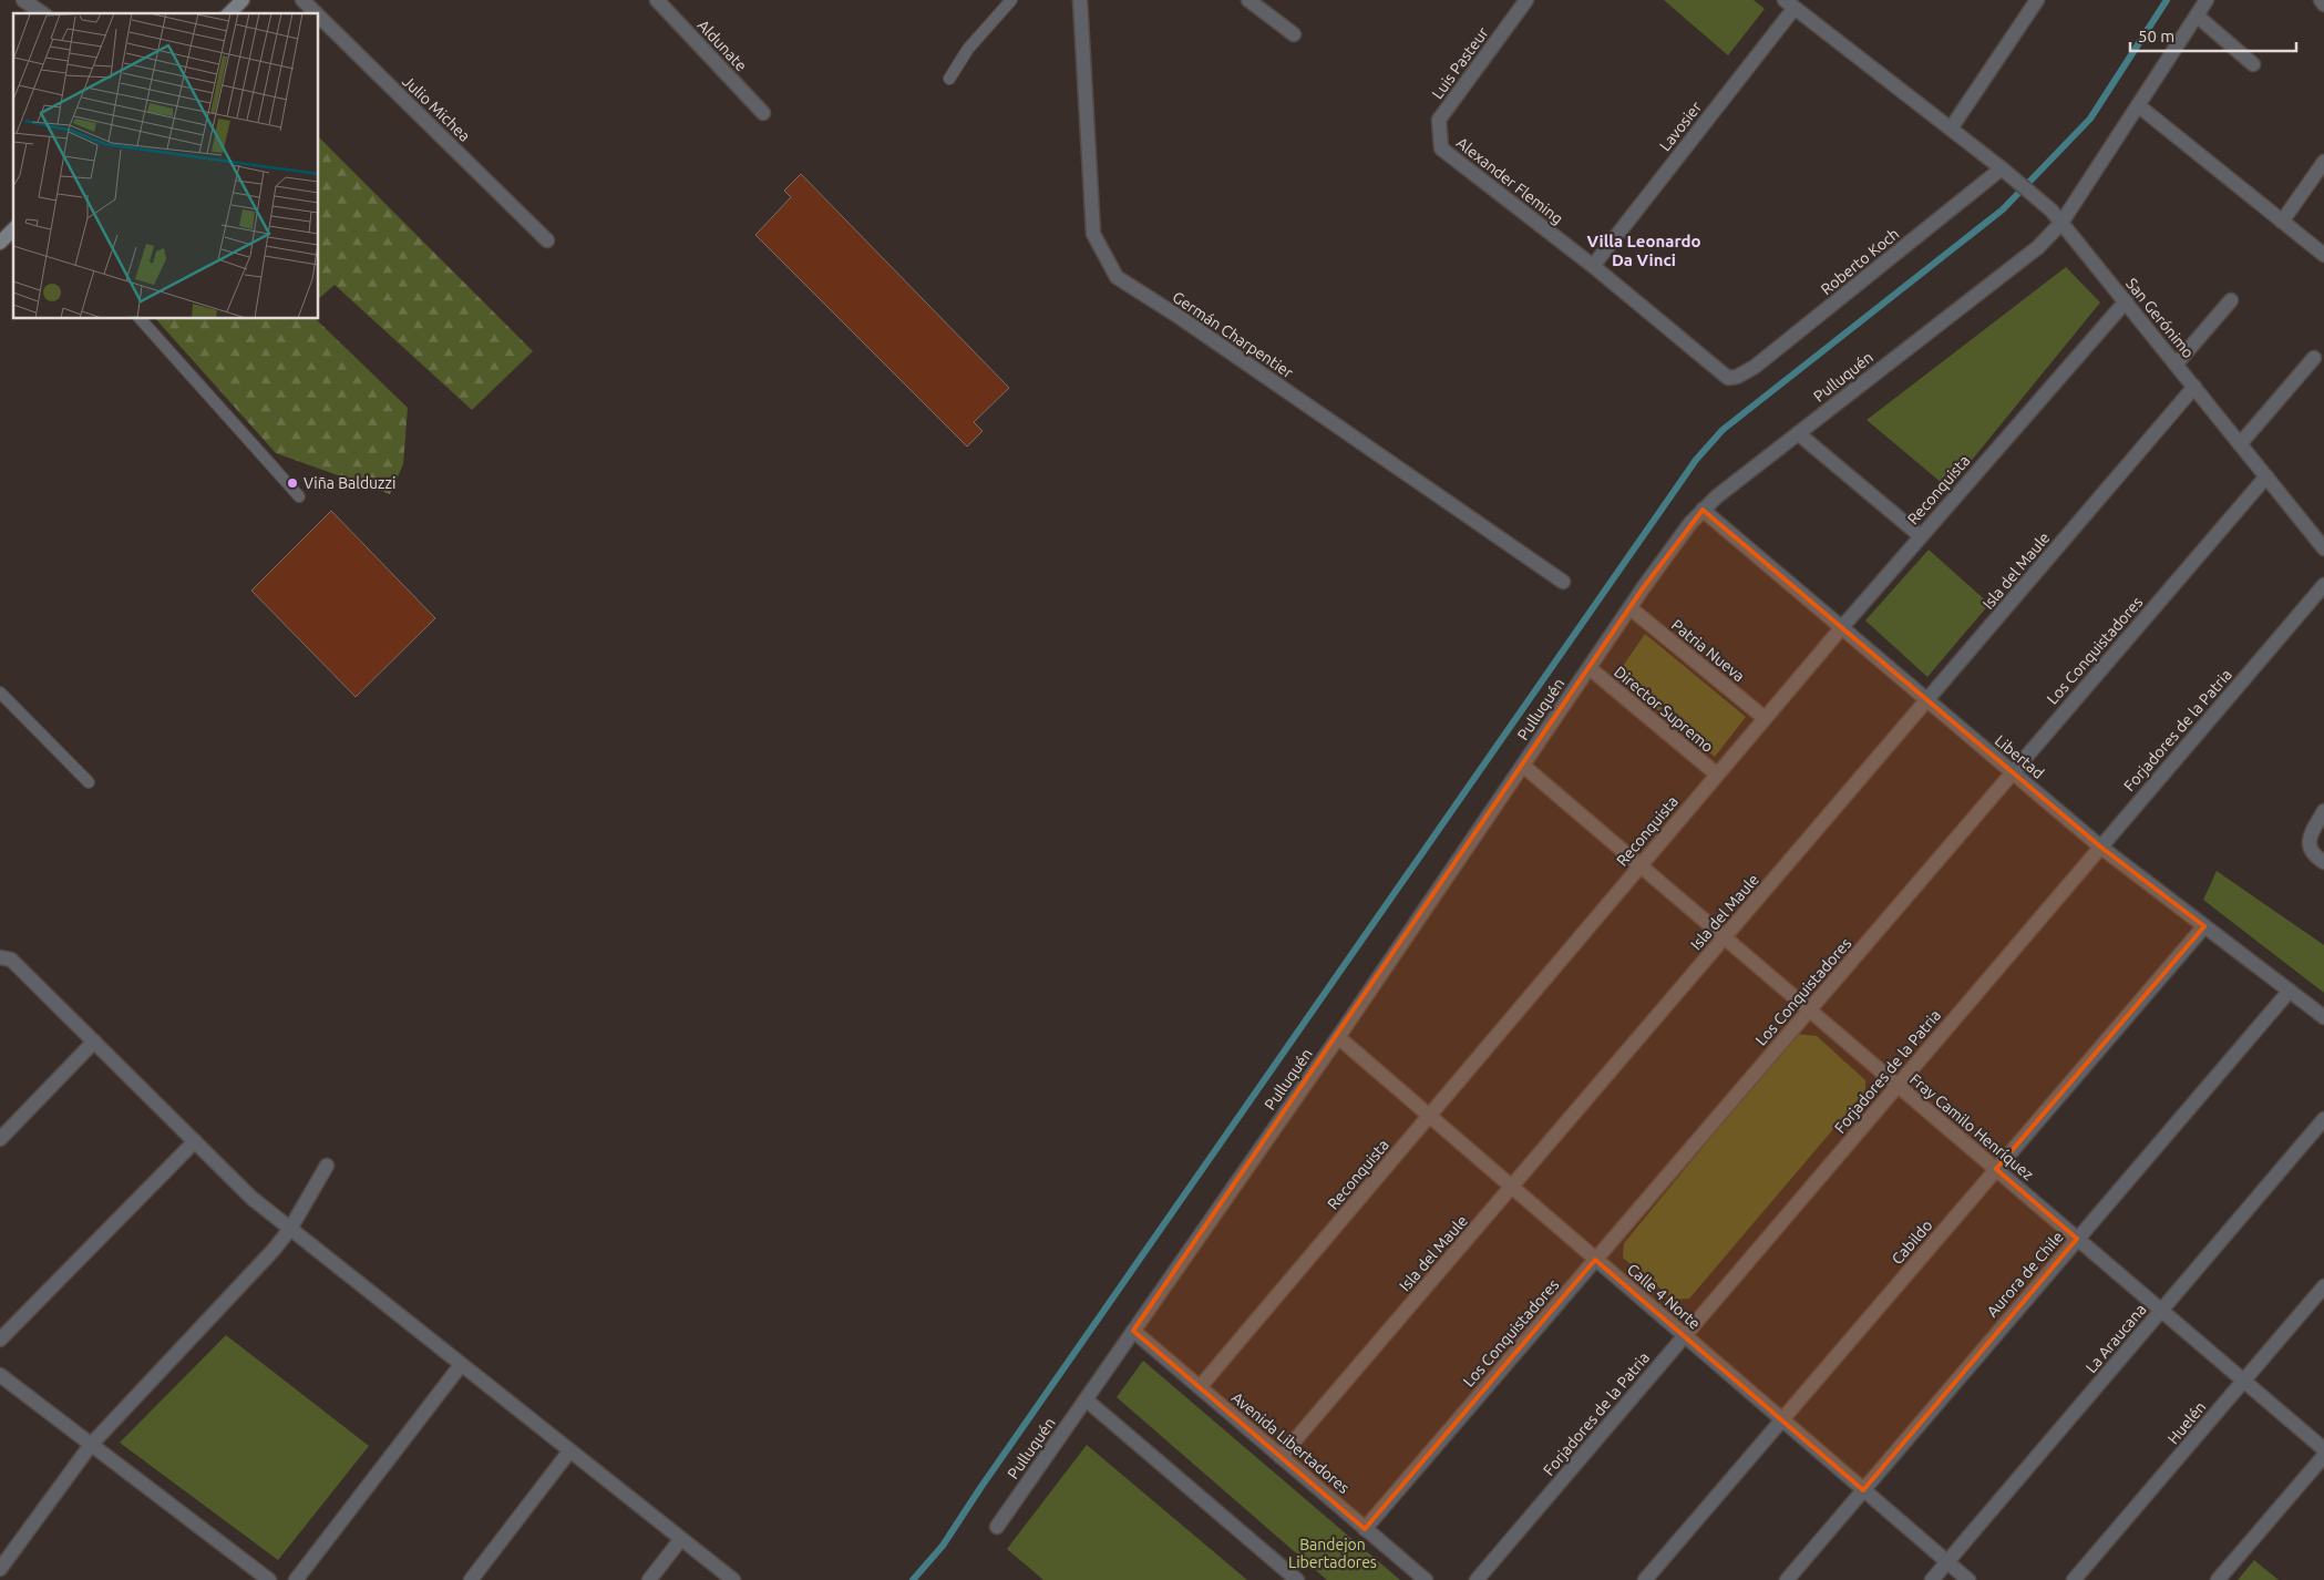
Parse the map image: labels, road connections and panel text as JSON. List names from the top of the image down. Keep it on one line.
{"streets":{"street":["Aldunate","Luis Pasteur","Julio Michea","Lavosier","Alexander Fleming","Roberto Koch","San Gerónimo","Germán Charpentier","Pulluquén","Reconquista","Isla del Maule","Patria Nueva","Los Conquistadores","Director Supremo","Forjadores de la Patria","Libertad","Fray Camilo Henríquez","Cabildo","Aurora de Chile","Calle 4 Norte","La Araucana","Huelén","Avenida Libertadores"]},"crossings":[["Luis Pasteur","Alexander Fleming"],["Lavosier","Alexander Fleming"],["Lavosier","San Gerónimo"],["Alexander Fleming","Roberto Koch"],["Roberto Koch","San Gerónimo"],["San Gerónimo","Pulluquén"],["San Gerónimo","Reconquista"],["San Gerónimo","Isla del Maule"],["San Gerónimo","Los Conquistadores"],["Pulluquén","Patria Nueva"],["Pulluquén","Director Supremo"],["Pulluquén","Libertad"],["Pulluquén","Fray Camilo Henríquez"],["Pulluquén","Calle 4 Norte"],["Pulluquén","Avenida Libertadores"],["Reconquista","Patria Nueva"],["Reconquista","Director Supremo"],["Reconquista","Libertad"],["Reconquista","Fray Camilo Henríquez"],["Reconquista","Calle 4 Norte"],["Reconquista","Avenida Libertadores"],["Isla del Maule","Libertad"],["Isla del Maule","Fray Camilo Henríquez"],["Isla del Maule","Calle 4 Norte"],["Isla del Maule","Avenida Libertadores"],["Los Conquistadores","Libertad"],["Los Conquistadores","Fray Camilo Henríquez"],["Los Conquistadores","Calle 4 Norte"],["Los Conquistadores","Avenida Libertadores"],["Forjadores de la Patria","Libertad"],["Forjadores de la Patria","Fray Camilo Henríquez"],["Forjadores de la Patria","Calle 4 Norte"],["Libertad","Cabildo"],["Libertad","Aurora de Chile"],["Fray Camilo Henríquez","Cabildo"],["Fray Camilo Henríquez","Aurora de Chile"],["Fray Camilo Henríquez","La Araucana"],["Fray Camilo Henríquez","Huelén"],["Cabildo","Calle 4 Norte"],["Aurora de Chile","Calle 4 Norte"],["Calle 4 Norte","La Araucana"]],"districts":["Villa Leonardo Da Vinci"],"parks":["Bandejon Libertadores"],"places":["Viña Balduzzi"],"scale_bar":"50 m"}
